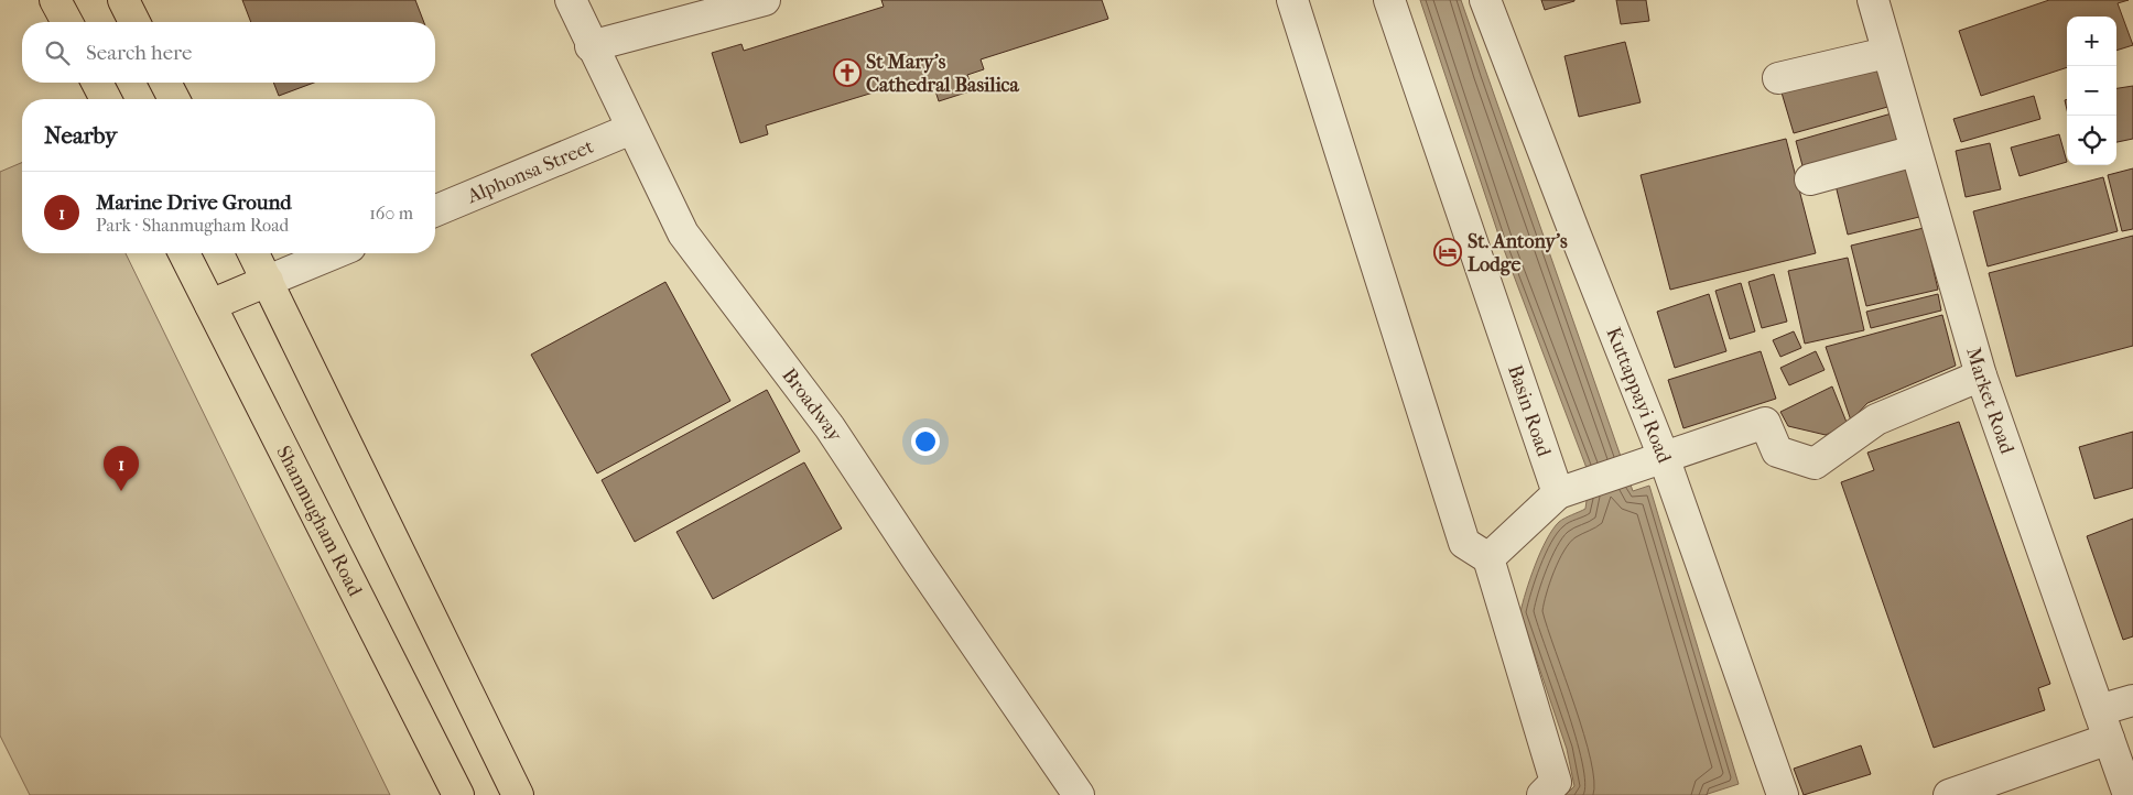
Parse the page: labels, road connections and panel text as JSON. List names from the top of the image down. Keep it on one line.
{"streets":{"main road":["Shanmugham Road"],"street":["Alphonsa Street","Kuttappayi Road","Market Road","Broadway","Basin Road"]},"crossings":[["Alphonsa Street","Broadway"]],"places":{"church":["St Mary's Cathedral Basilica"],"hotel":["St. Antony's Lodge"]},"page":{"map_buttons":["+","−"],"search":"Search here","heading":"Nearby","list":[{"mark":"1","name":"Marine Drive Ground","note":"Park · Shanmugham Road","value":"160 m"}],"pins":"1"}}
